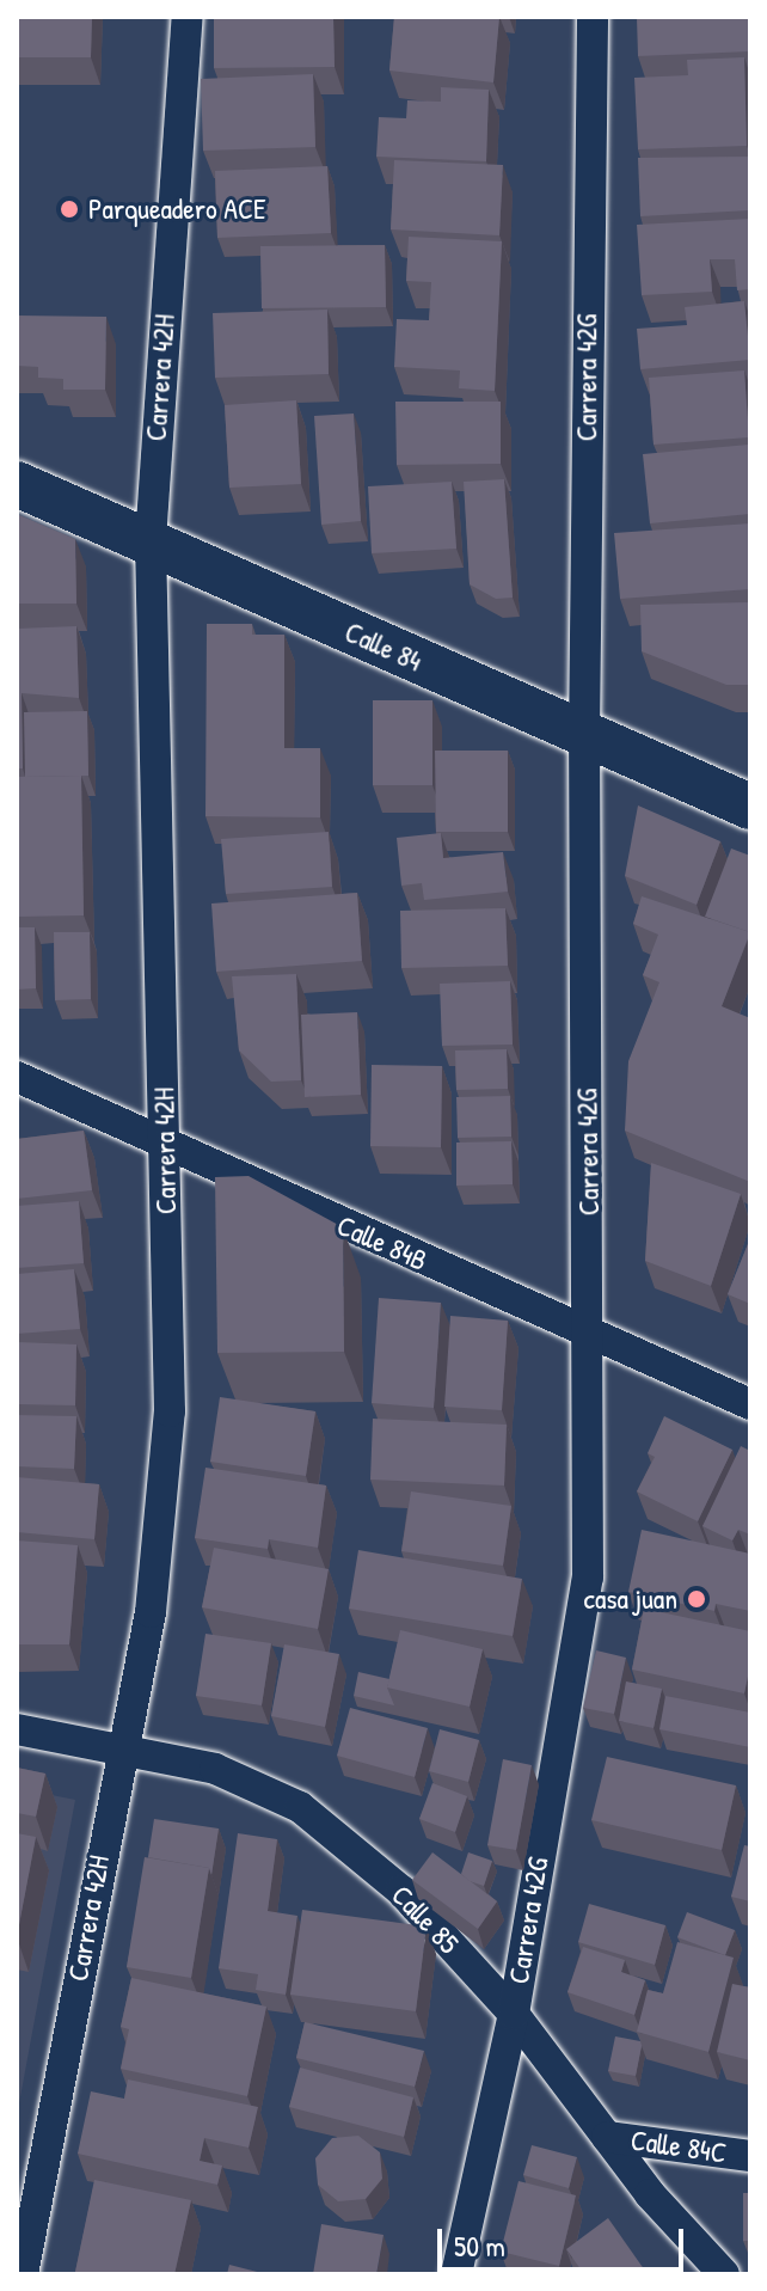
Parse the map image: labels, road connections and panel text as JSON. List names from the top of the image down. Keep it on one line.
{"streets":{"street":["Carrera 42H","Carrera 42G","Calle 84","Calle 84B","Calle 85","Calle 84C"]},"crossings":[["Carrera 42H","Calle 84"],["Carrera 42H","Calle 84B"],["Carrera 42H","Calle 85"],["Carrera 42G","Calle 84"],["Carrera 42G","Calle 84B"],["Carrera 42G","Calle 85"],["Calle 85","Calle 84C"]],"places":["Parqueadero ACE","casa juan"],"scale_bar":"50 m"}
